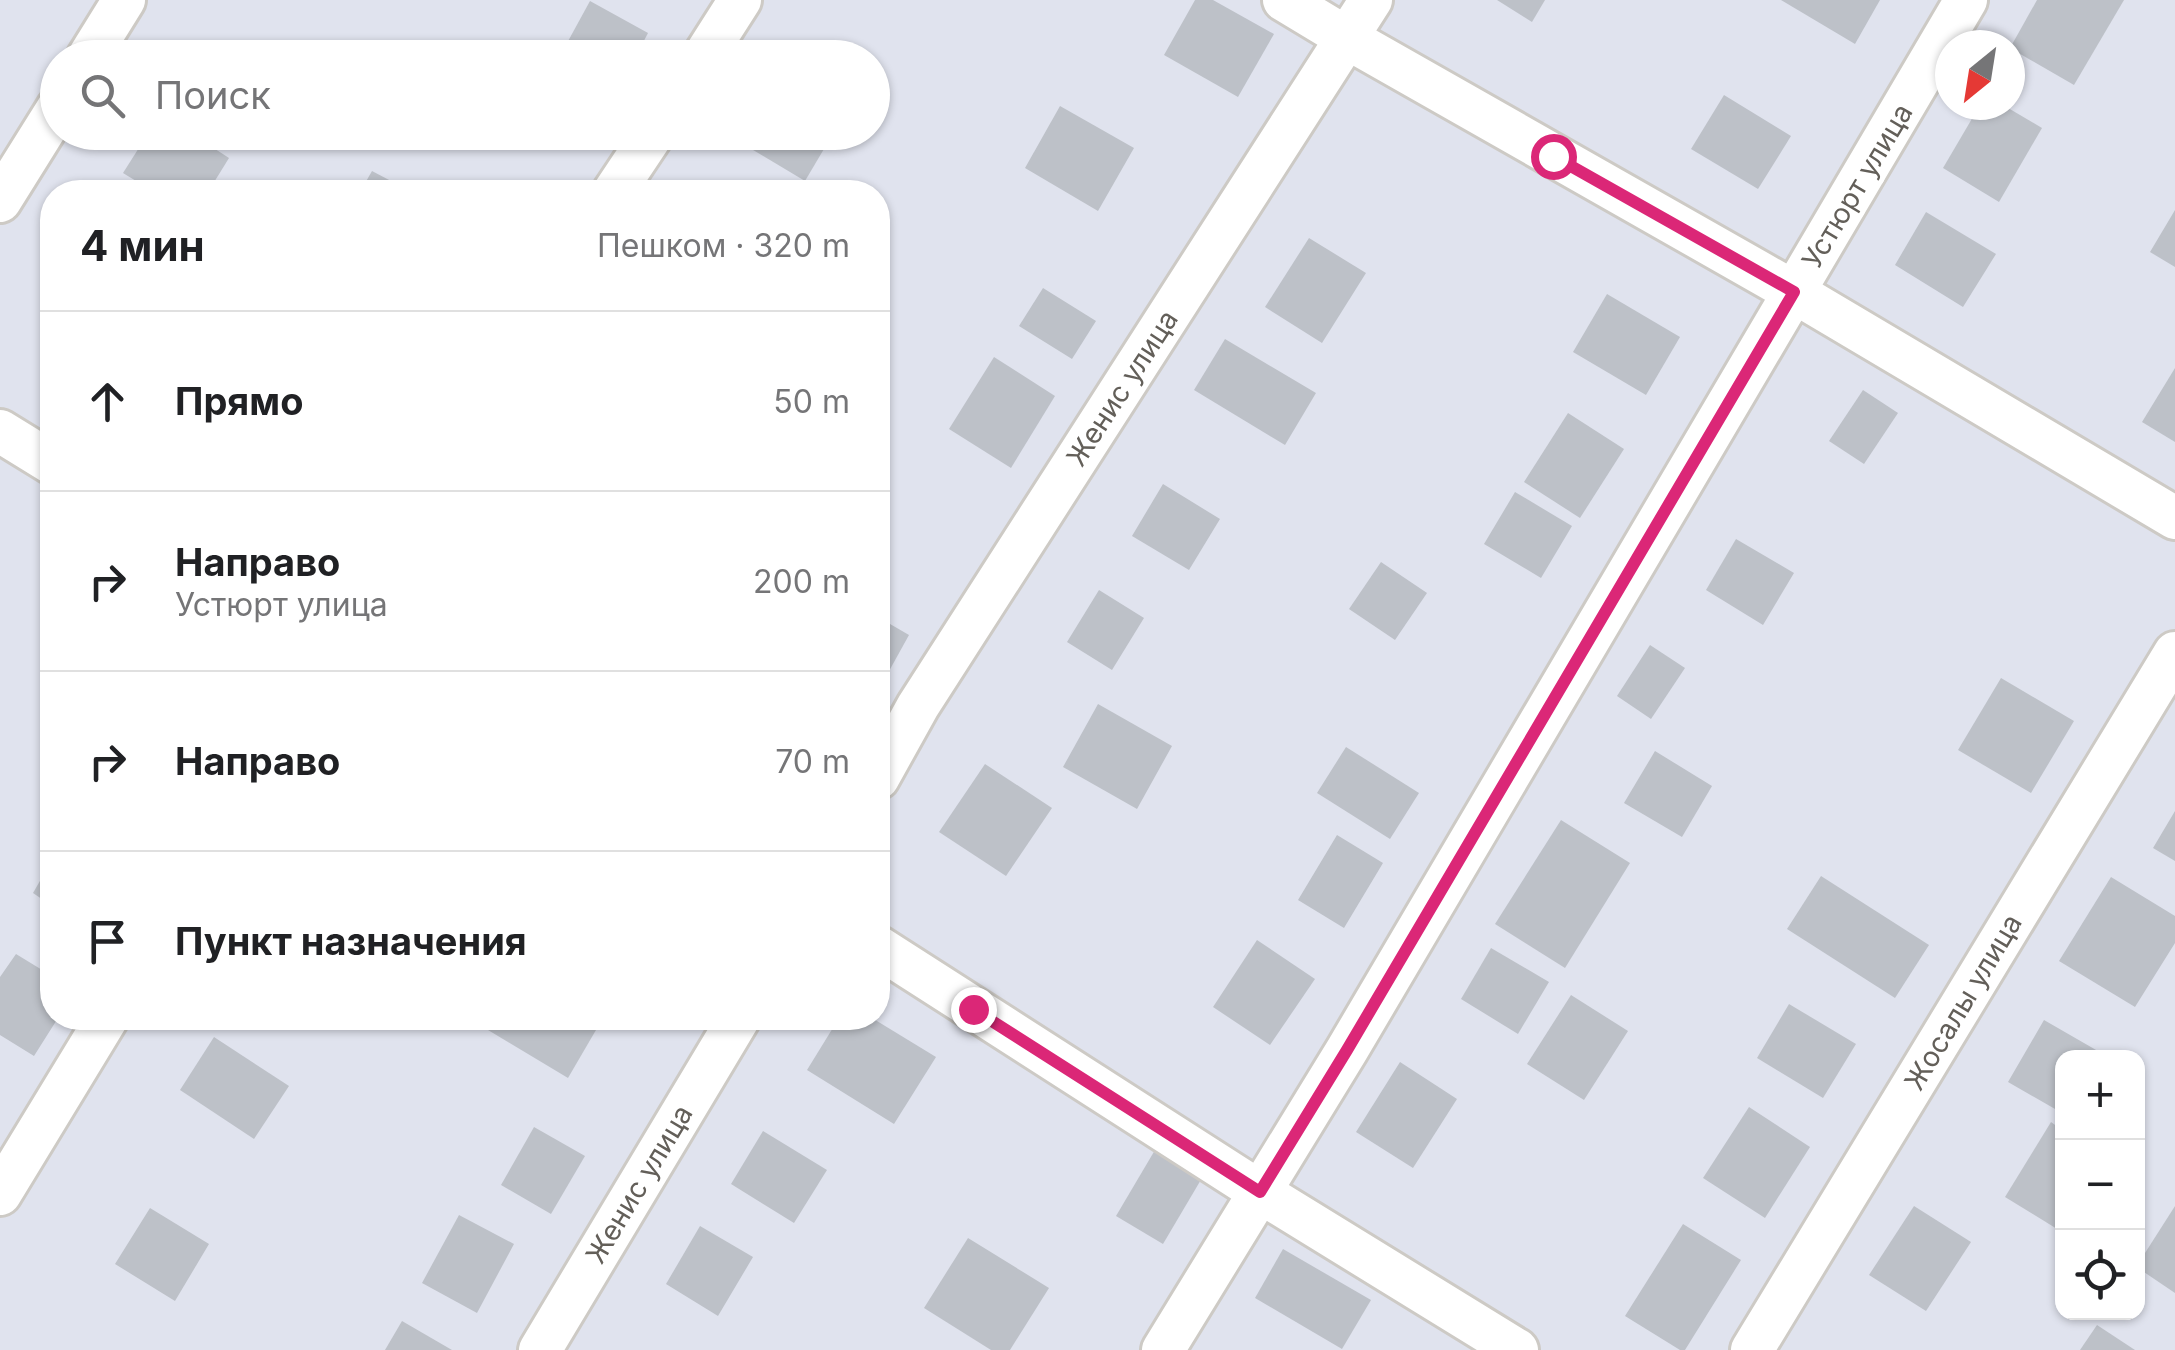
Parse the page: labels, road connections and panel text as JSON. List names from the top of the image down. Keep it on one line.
{"streets":{"street":["Устюрт улица","Женис улица","Жосалы улица"]},"north":"bottom left","page":{"search":"Поиск","heading":["4 мин","Пешком · 320 m"],"list":[["Прямо","50 m"],["Направо","Устюрт улица","200 m"],["Направо","70 m"],"Пункт назначения"],"map_buttons":["+","−"]}}
